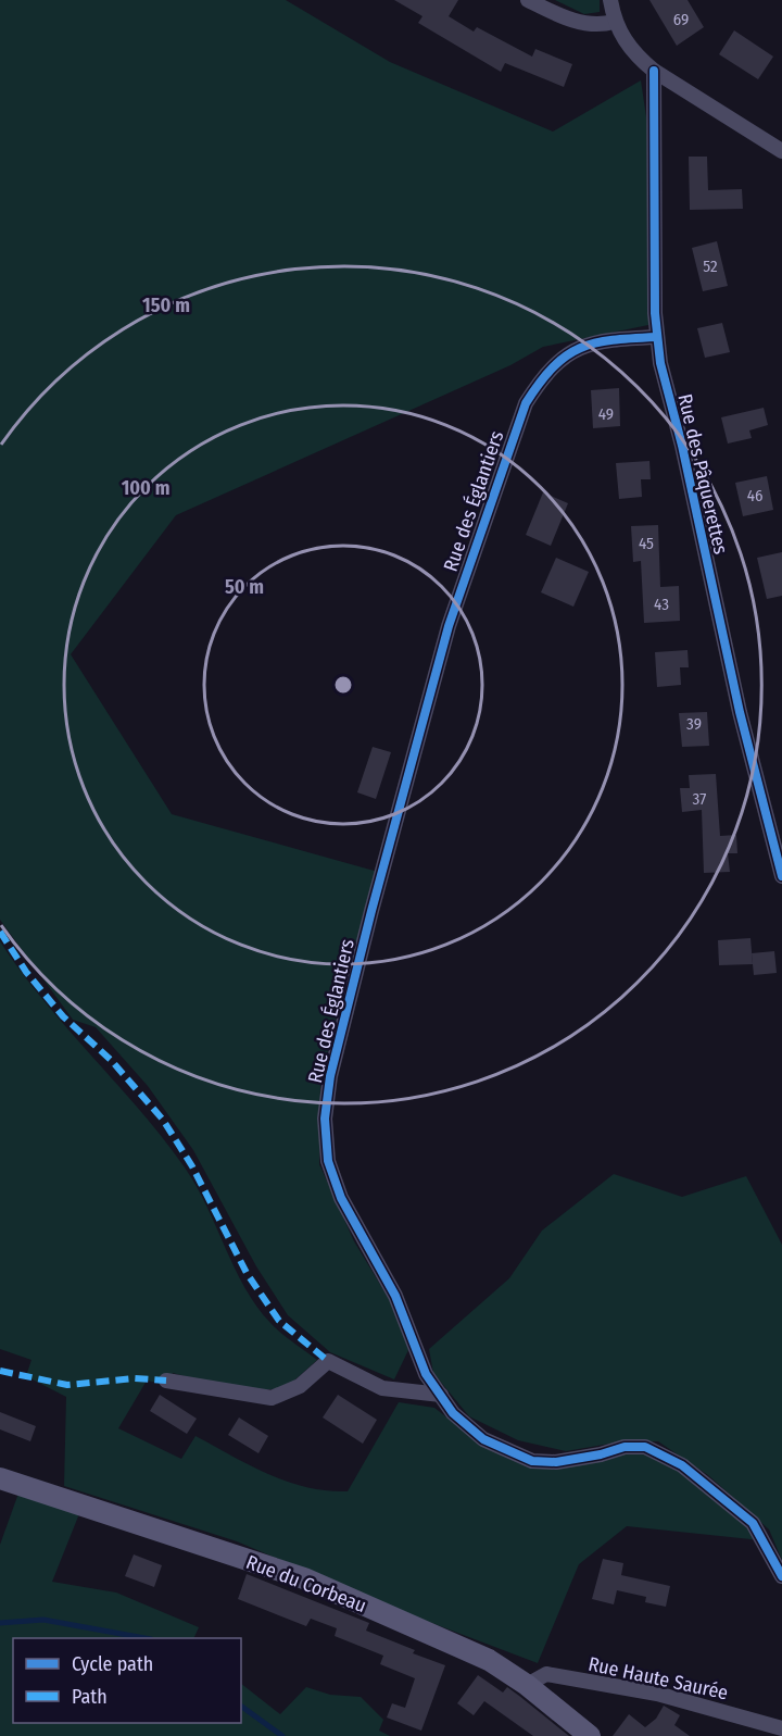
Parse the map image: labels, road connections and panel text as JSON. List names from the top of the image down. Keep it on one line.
{"streets":{"street":["Rue des Pâquerettes","Rue des Églantiers","Rue du Corbeau","Rue Haute Saurée"]},"crossings":[["Rue des Pâquerettes","Rue des Églantiers"],["Rue du Corbeau","Rue Haute Saurée"]],"house_numbers":["69","52","49","46","45","43","39","37"],"legend":["Cycle path","Path"],"rings":["150 m","100 m","50 m"]}
